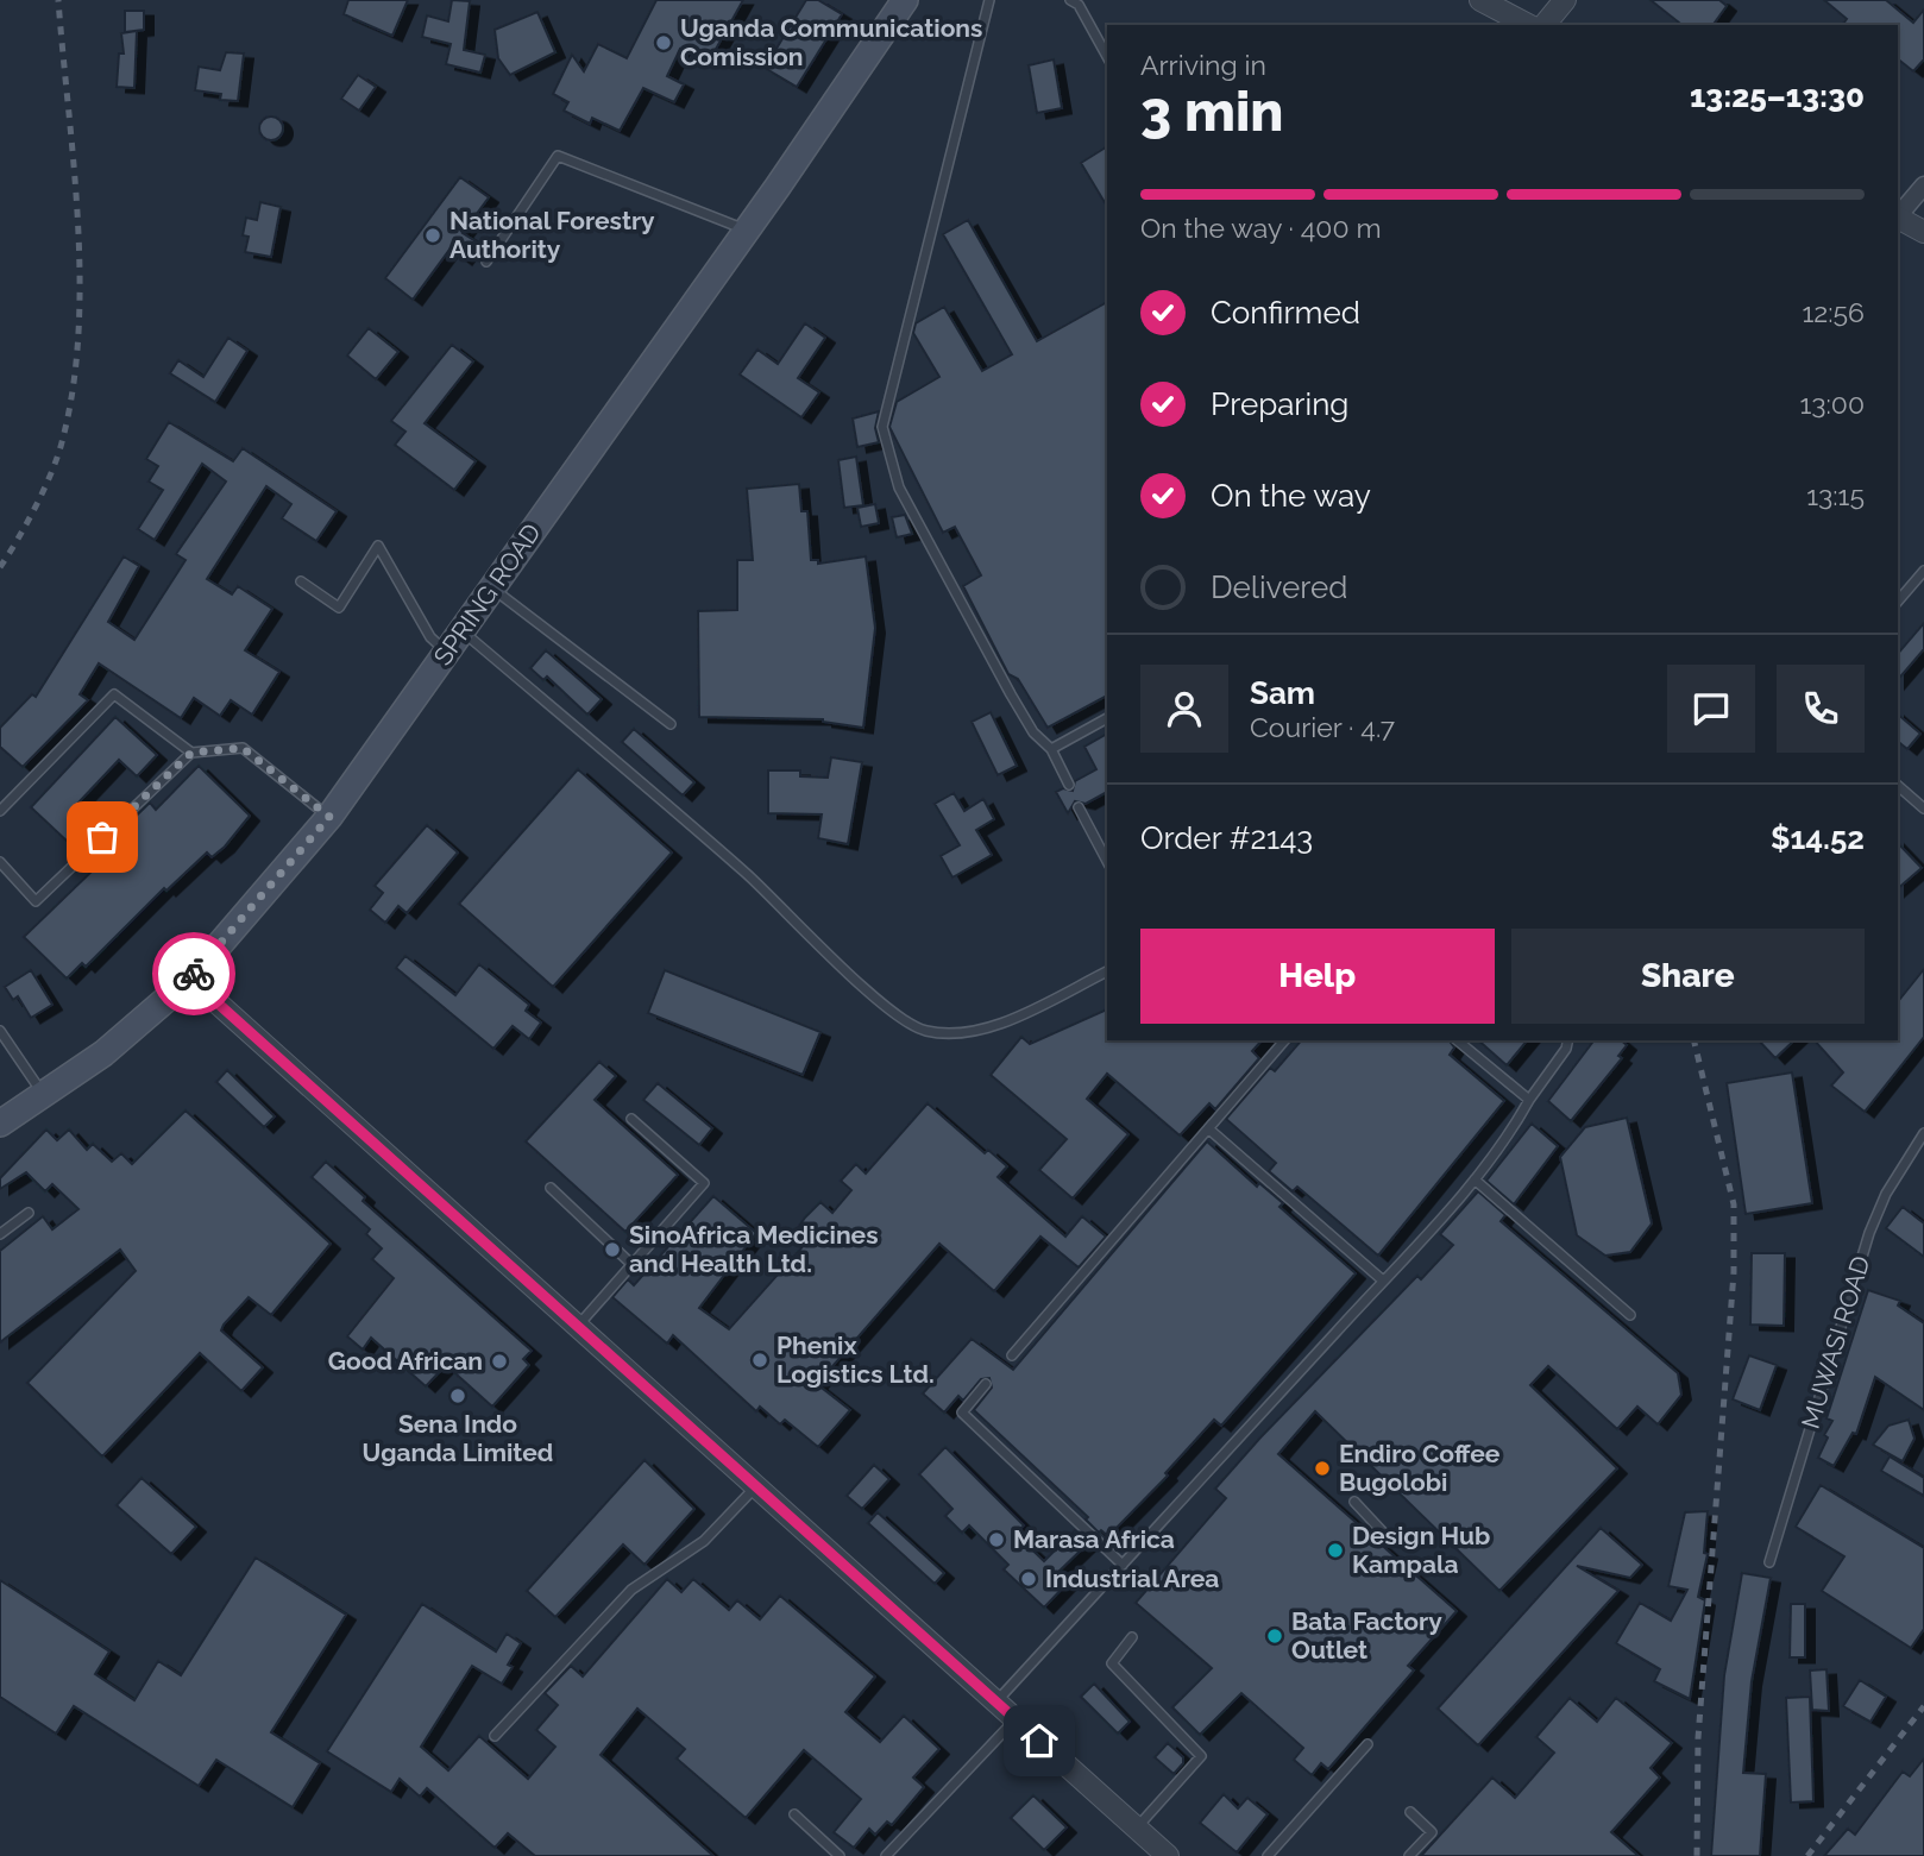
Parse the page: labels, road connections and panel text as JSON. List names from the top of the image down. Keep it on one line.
{"streets":{"main road":["SPRING ROAD"],"lane":["MUWASI ROAD"]},"places":["Uganda Communications Comission","National Forestry Authority","SinoAfrica Medicines and Health Ltd.","Phenix Logistics Ltd.","Good African","Sena Indo Uganda Limited","Endiro Coffee Bugolobi","Marasa Africa","Design Hub Kampala","Industrial Area","Bata Factory Outlet"],"page":{"heading":["3 min","Arriving in","13:25–13:30"],"panel":["Sam","Courier · 4.7","Order #2143","$14.52"],"bar":"On the way · 400 m","list":[["Confirmed","12:56"],["Preparing","13:00"],["On the way","13:15"],"Delivered"],"buttons":["Help","Share"]}}
